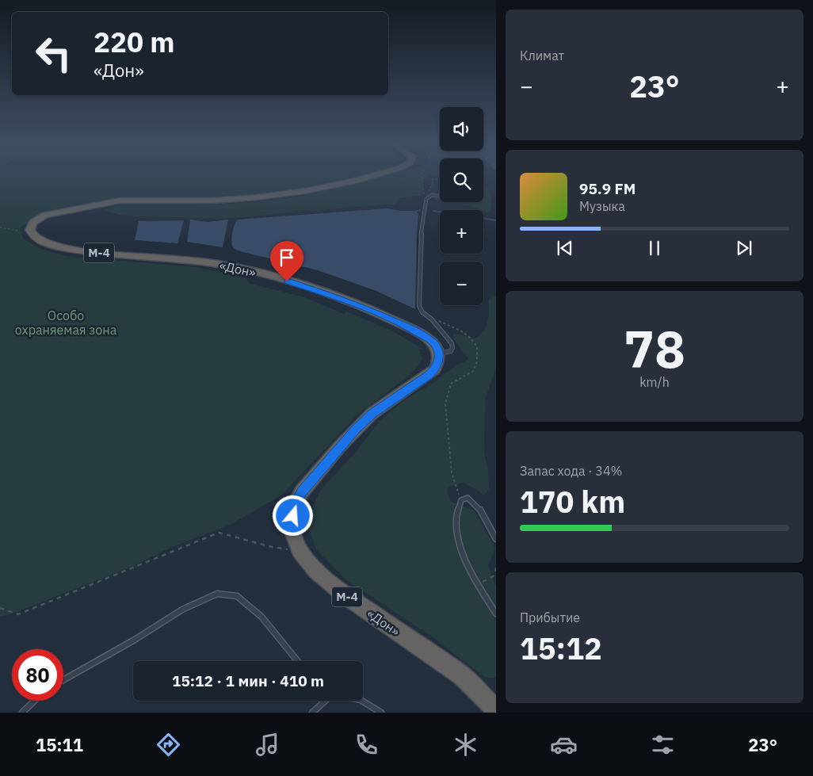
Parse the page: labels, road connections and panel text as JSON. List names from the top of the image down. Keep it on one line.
{"streets":{"highway":["М-4","«Дон»"]},"parks":["Особо охраняемая зона"],"page":{"tile":["Климат",["78","km/h"],["Запас хода · 34%","170 km"],["Прибытие","15:12"]],"turn":["220 m","«Дон»"],"heat":["−","23°","+"],"map_buttons":["+","−"],"song":["95.9 FM","Музыка"],"limit":"80","trip":"15:12 · 1 мин · 410 m","tabs":["15:11","23°"]}}
